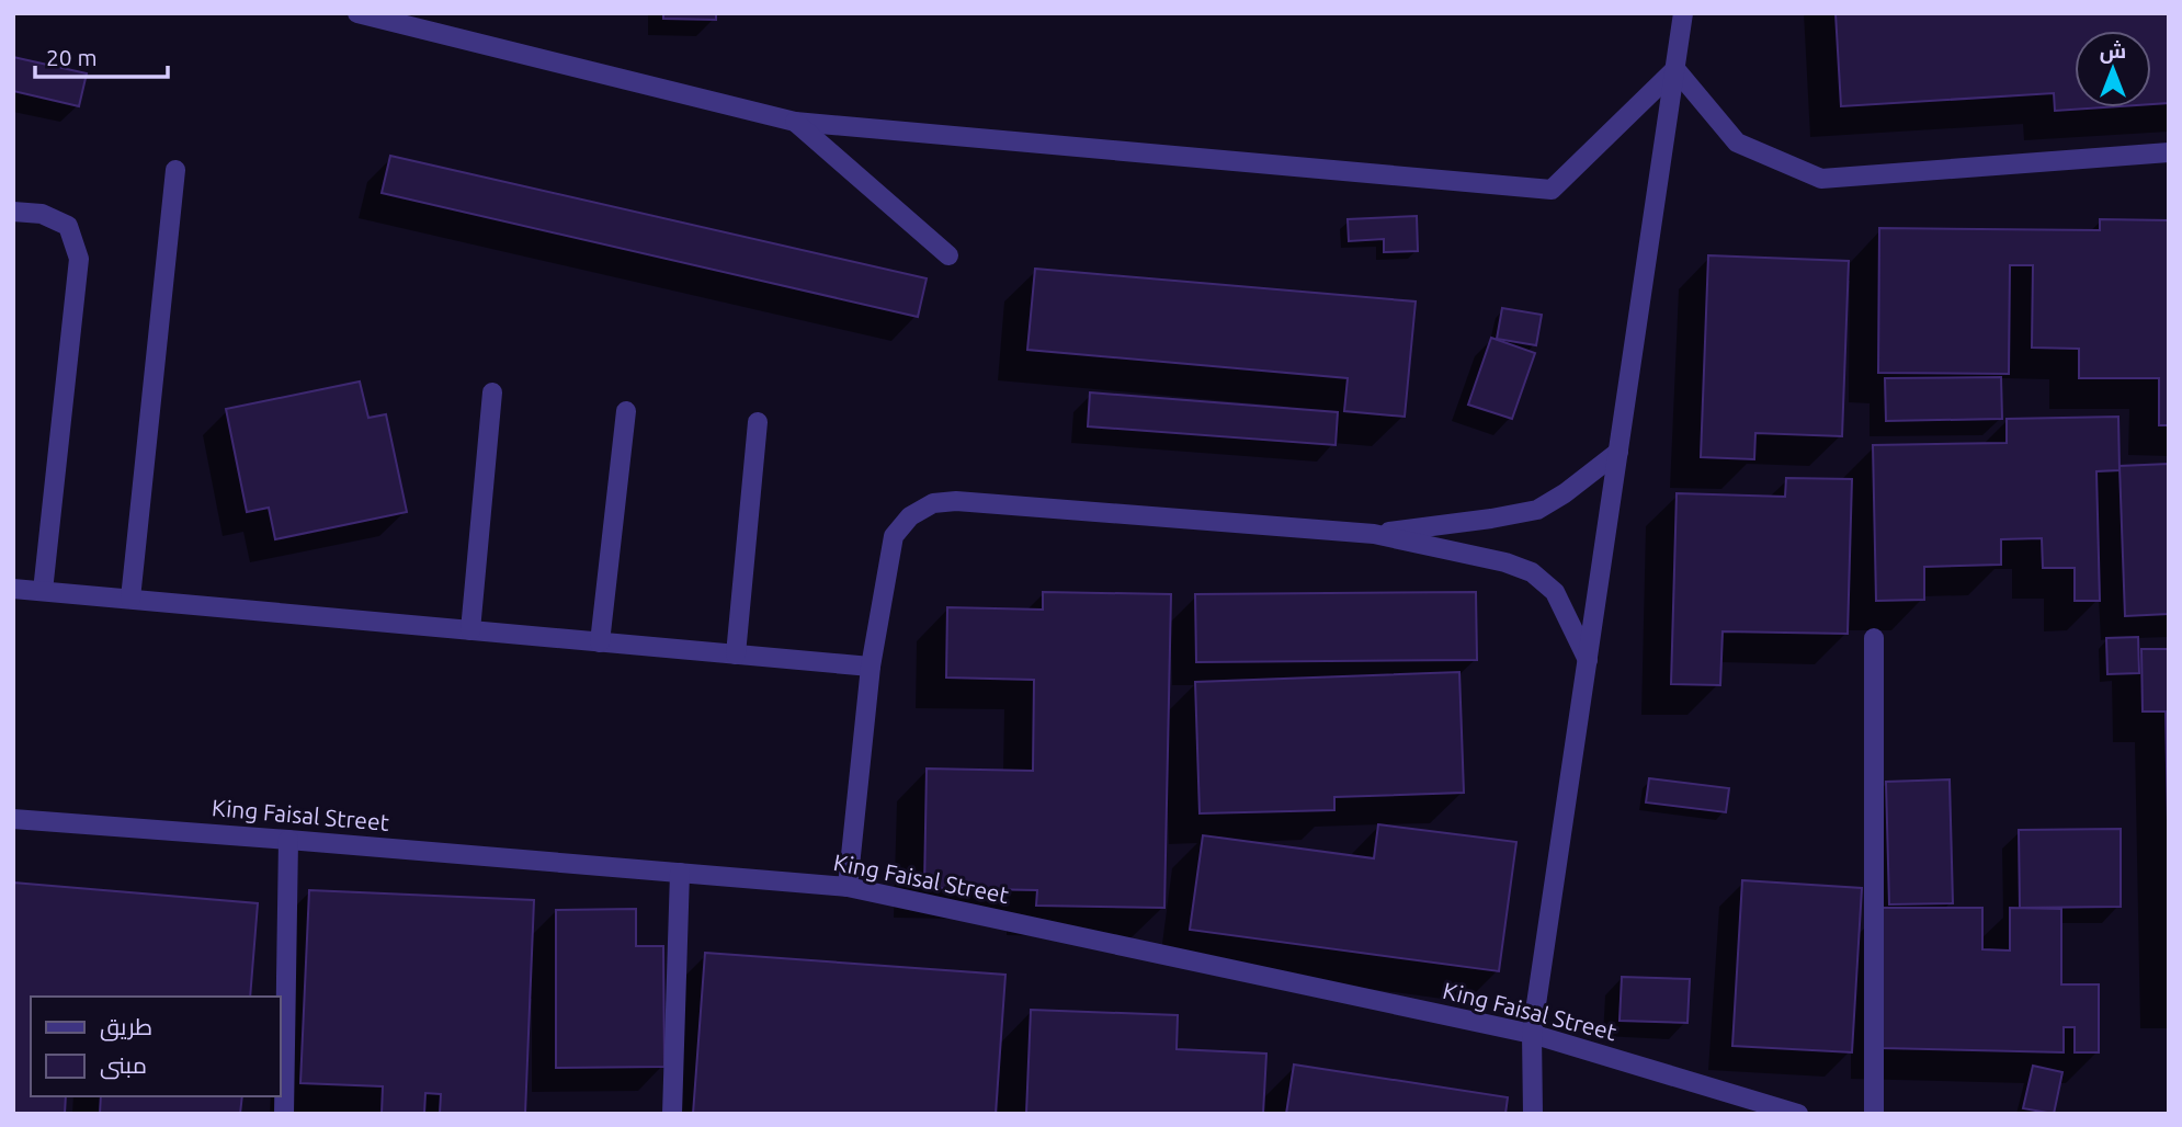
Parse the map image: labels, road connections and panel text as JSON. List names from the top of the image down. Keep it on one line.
{"streets":{"street":["King Faisal Street"]},"legend":["طريق","مبنى"],"scale_bar":"20 m","north":"top"}
